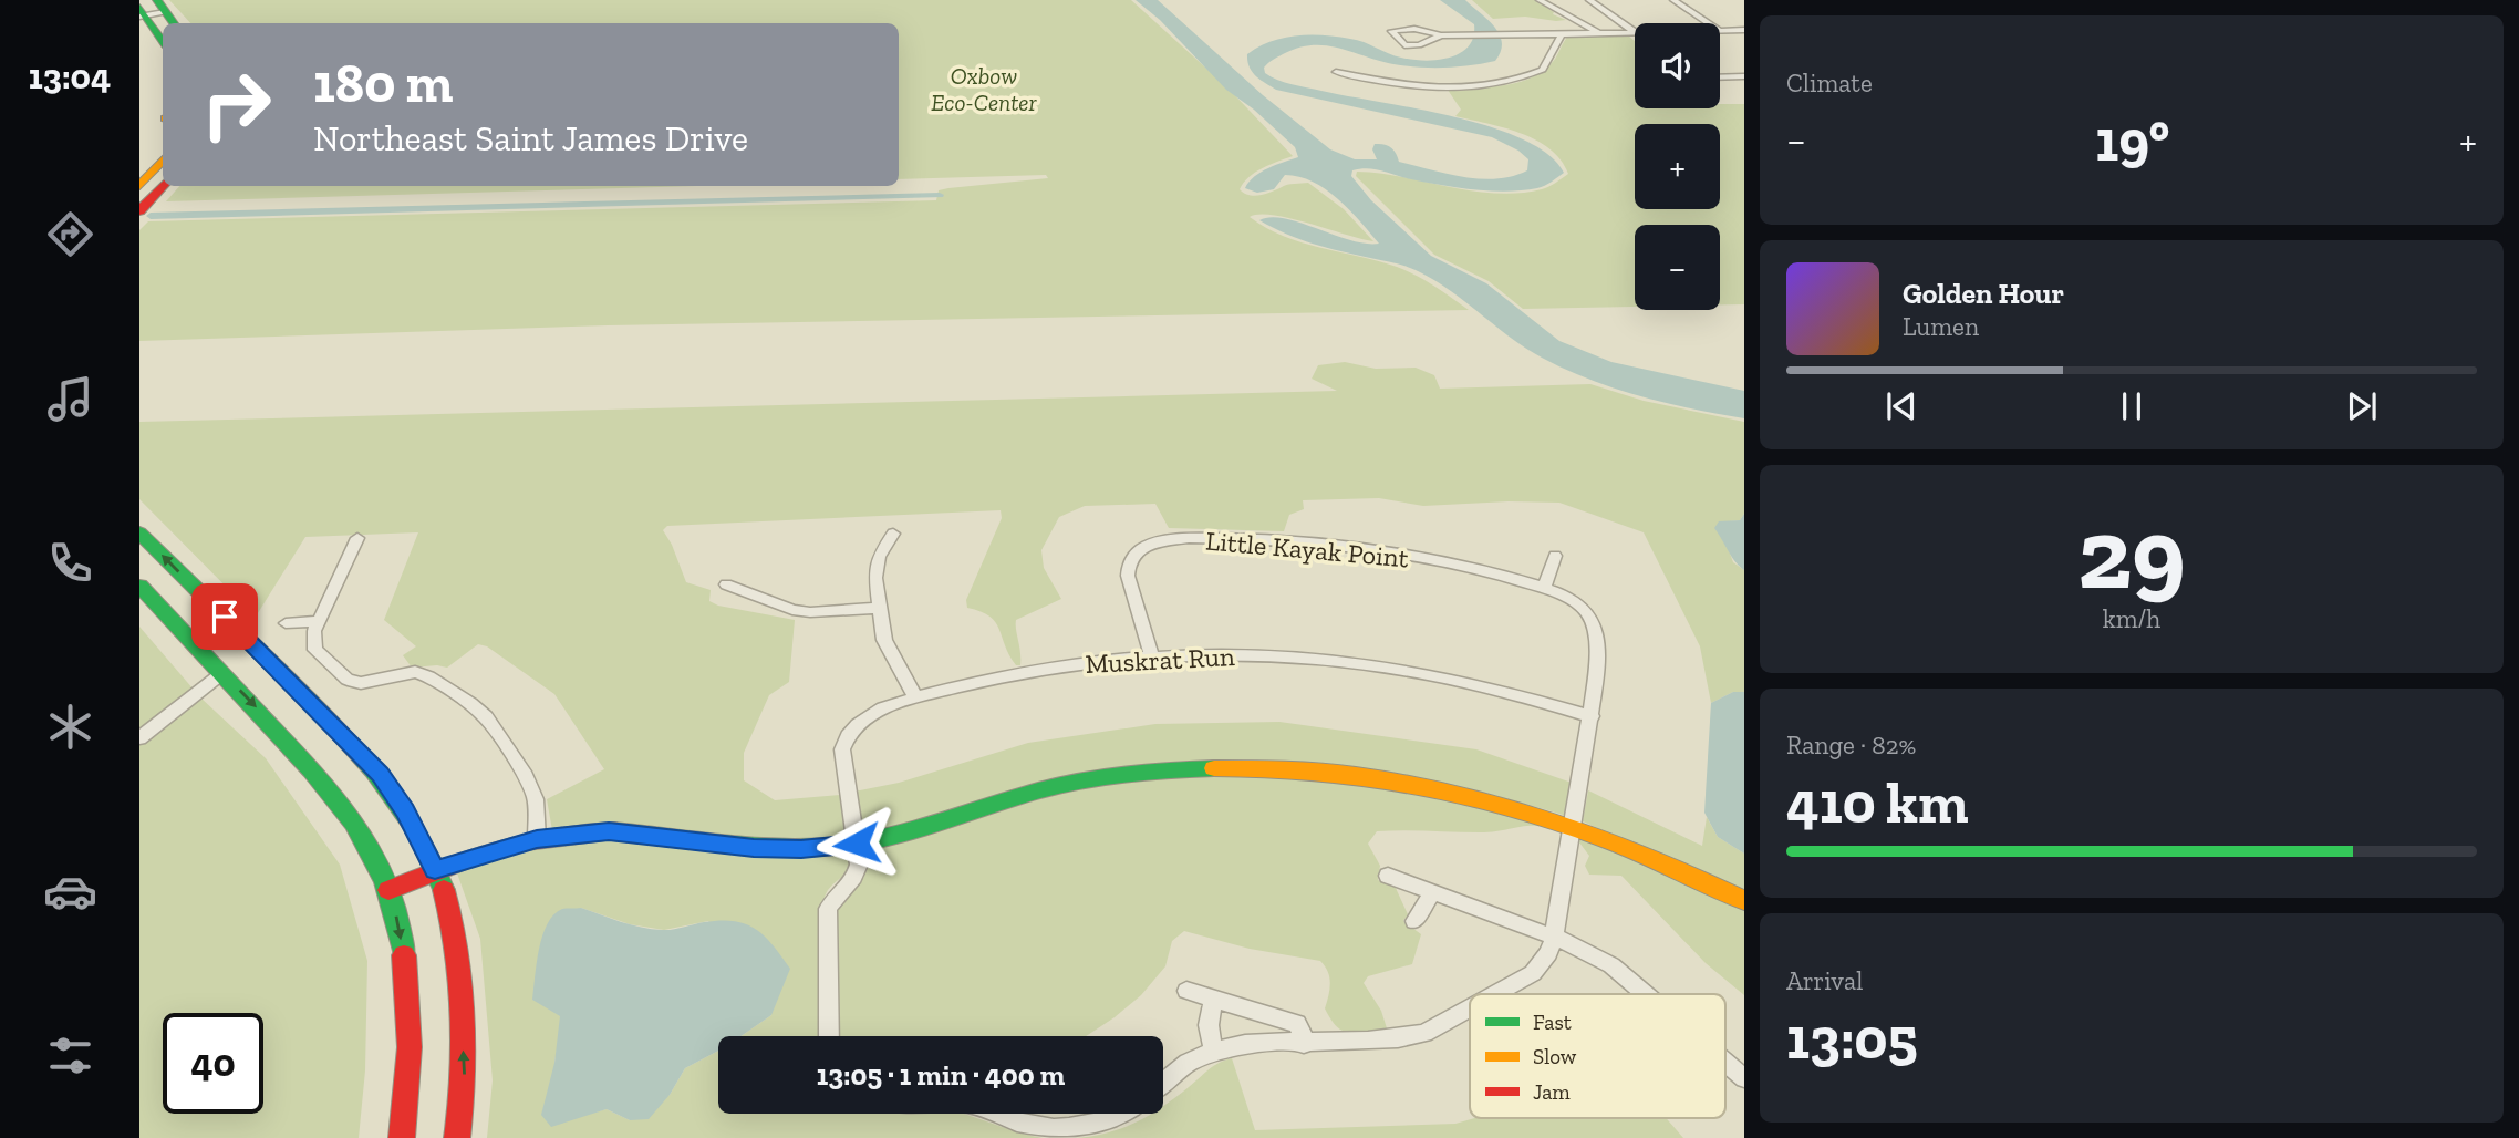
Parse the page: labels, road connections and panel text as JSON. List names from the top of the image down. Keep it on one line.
{"streets":{"street":["Little Kayak Point","Muskrat Run"]},"crossings":[["Little Kayak Point","Muskrat Run"]],"parks":["Oxbow Eco-Center"],"legend":["Fast","Slow","Jam"],"page":{"tabs":"13:04","tile":["Climate",["29","km/h"],["Range · 82%","410 km"],["Arrival","13:05"]],"map_buttons":["+","−"],"turn":["180 m","Northeast Saint James Drive"],"heat":["−","19°","+"],"song":["Golden Hour","Lumen"],"limit":"40","trip":"13:05 · 1 min · 400 m"}}
